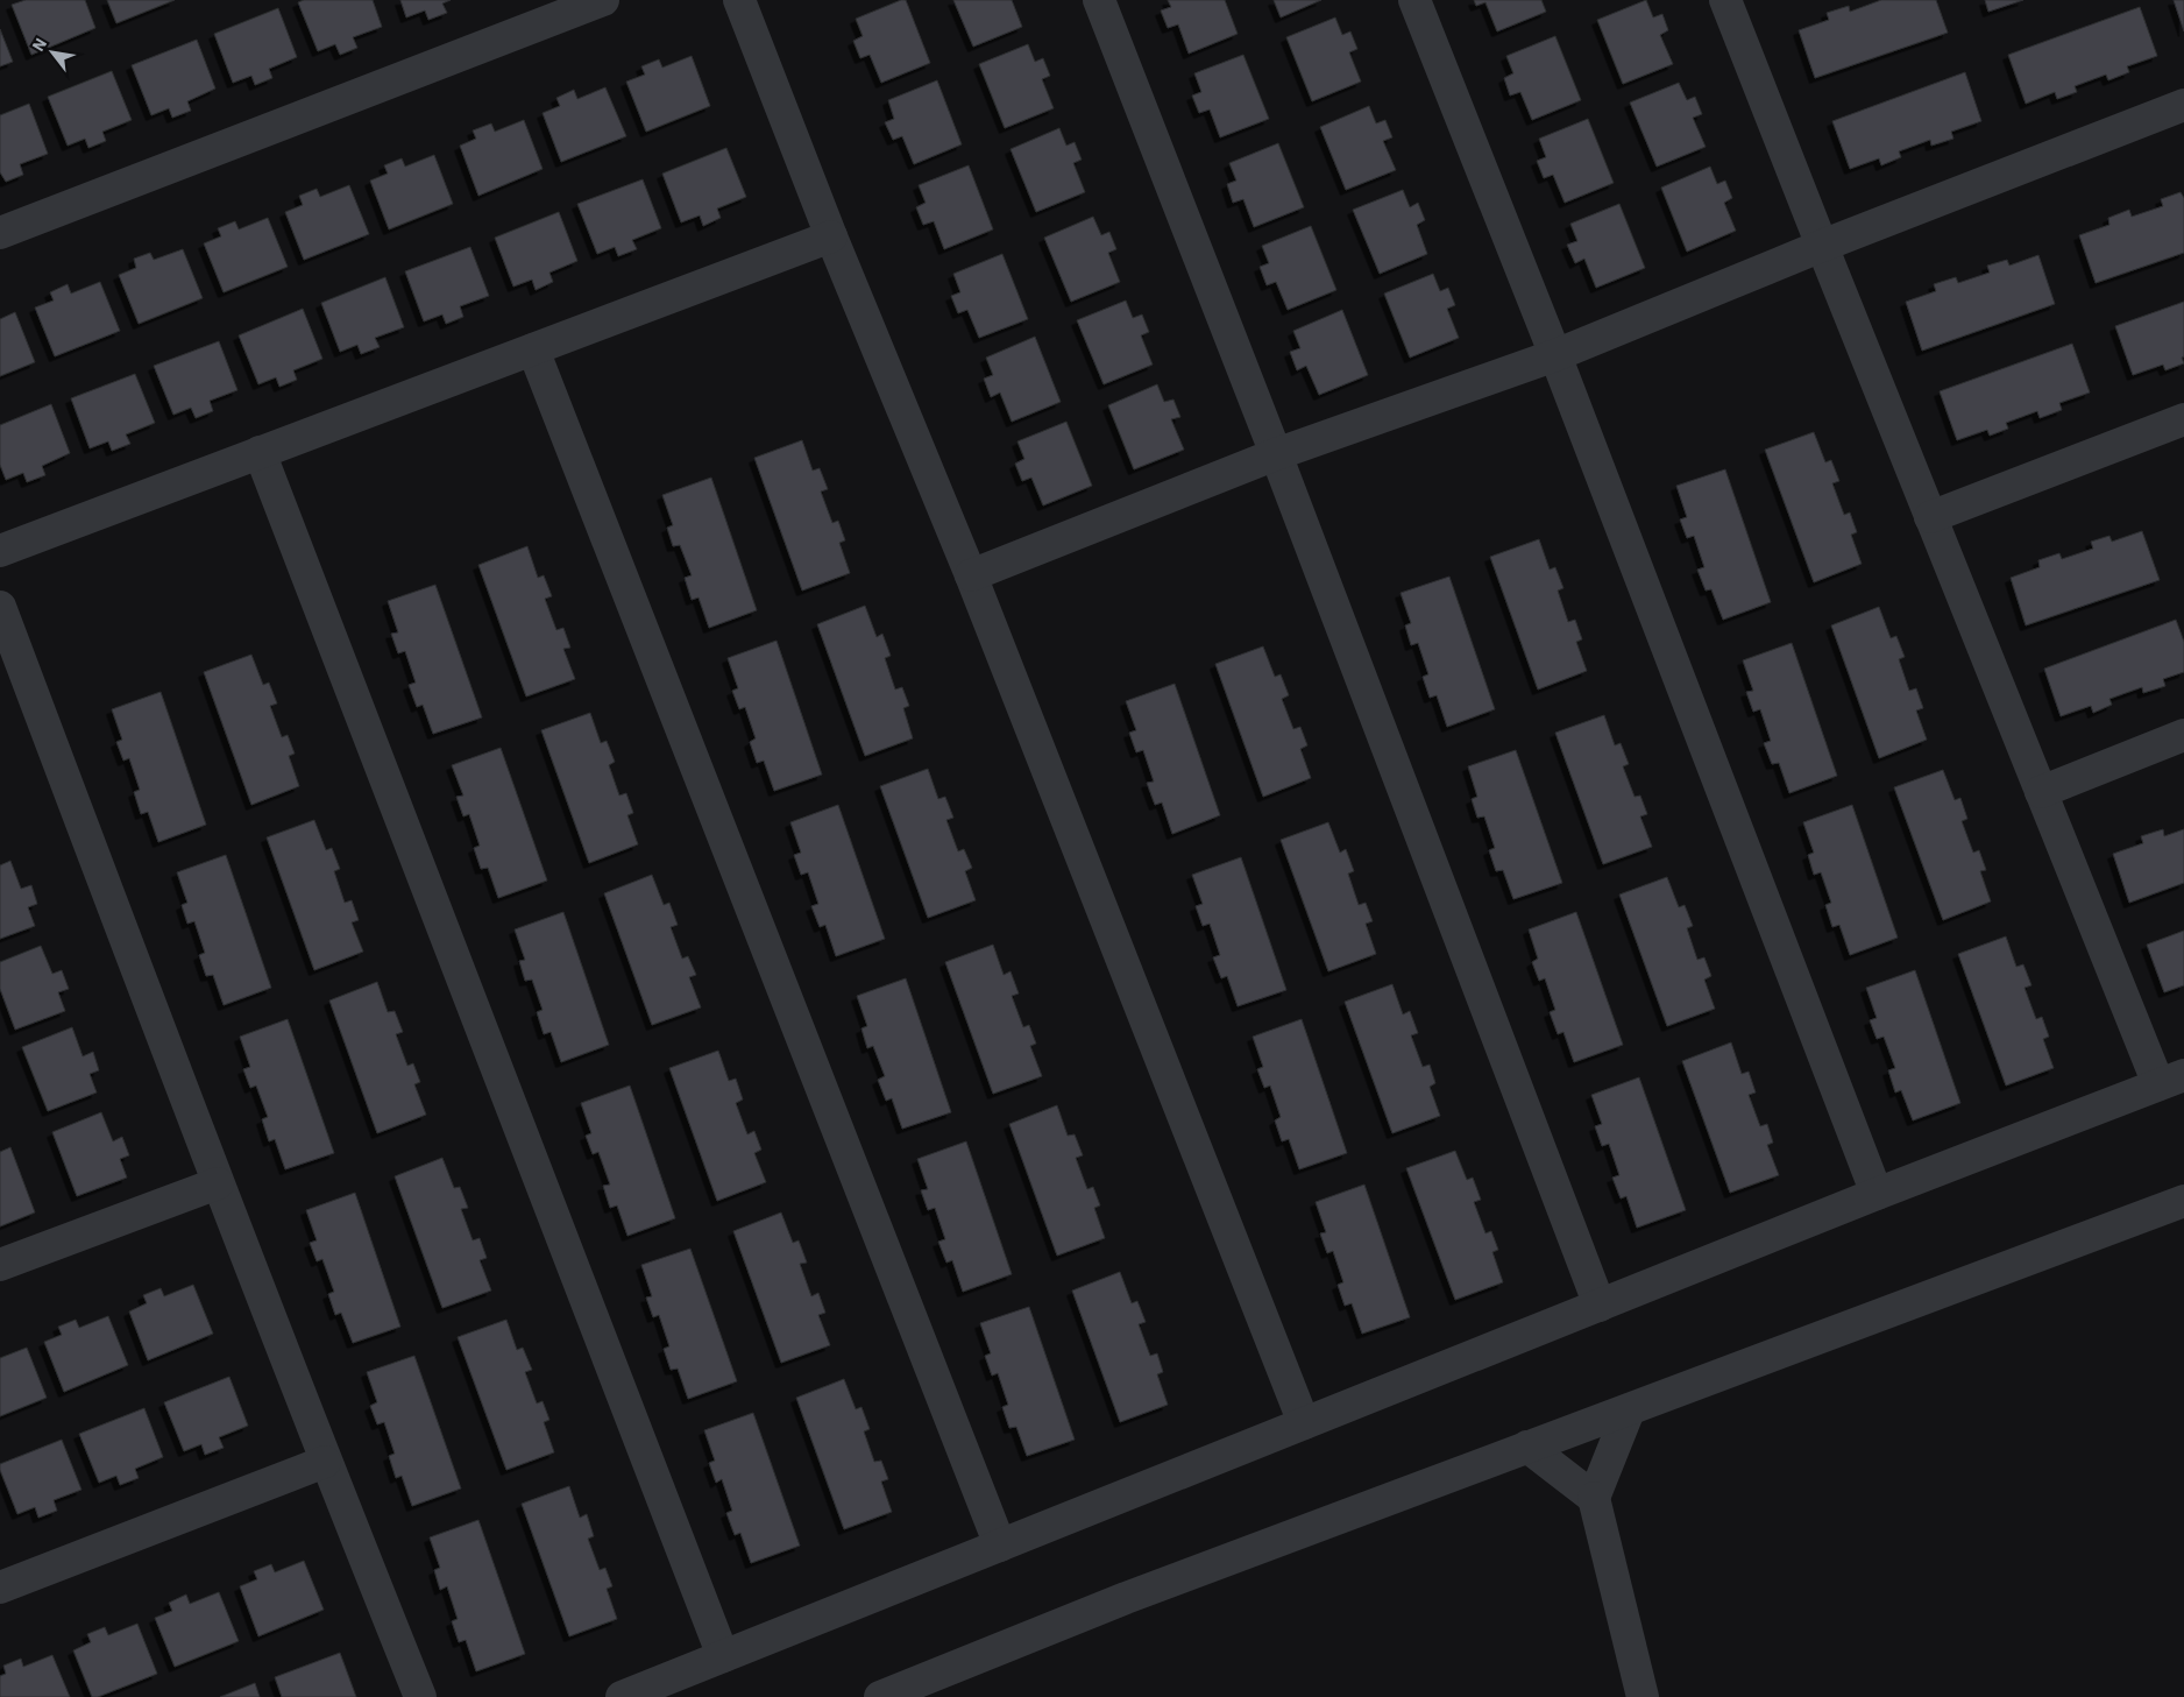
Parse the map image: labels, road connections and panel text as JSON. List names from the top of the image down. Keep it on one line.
{"north":"top left"}
